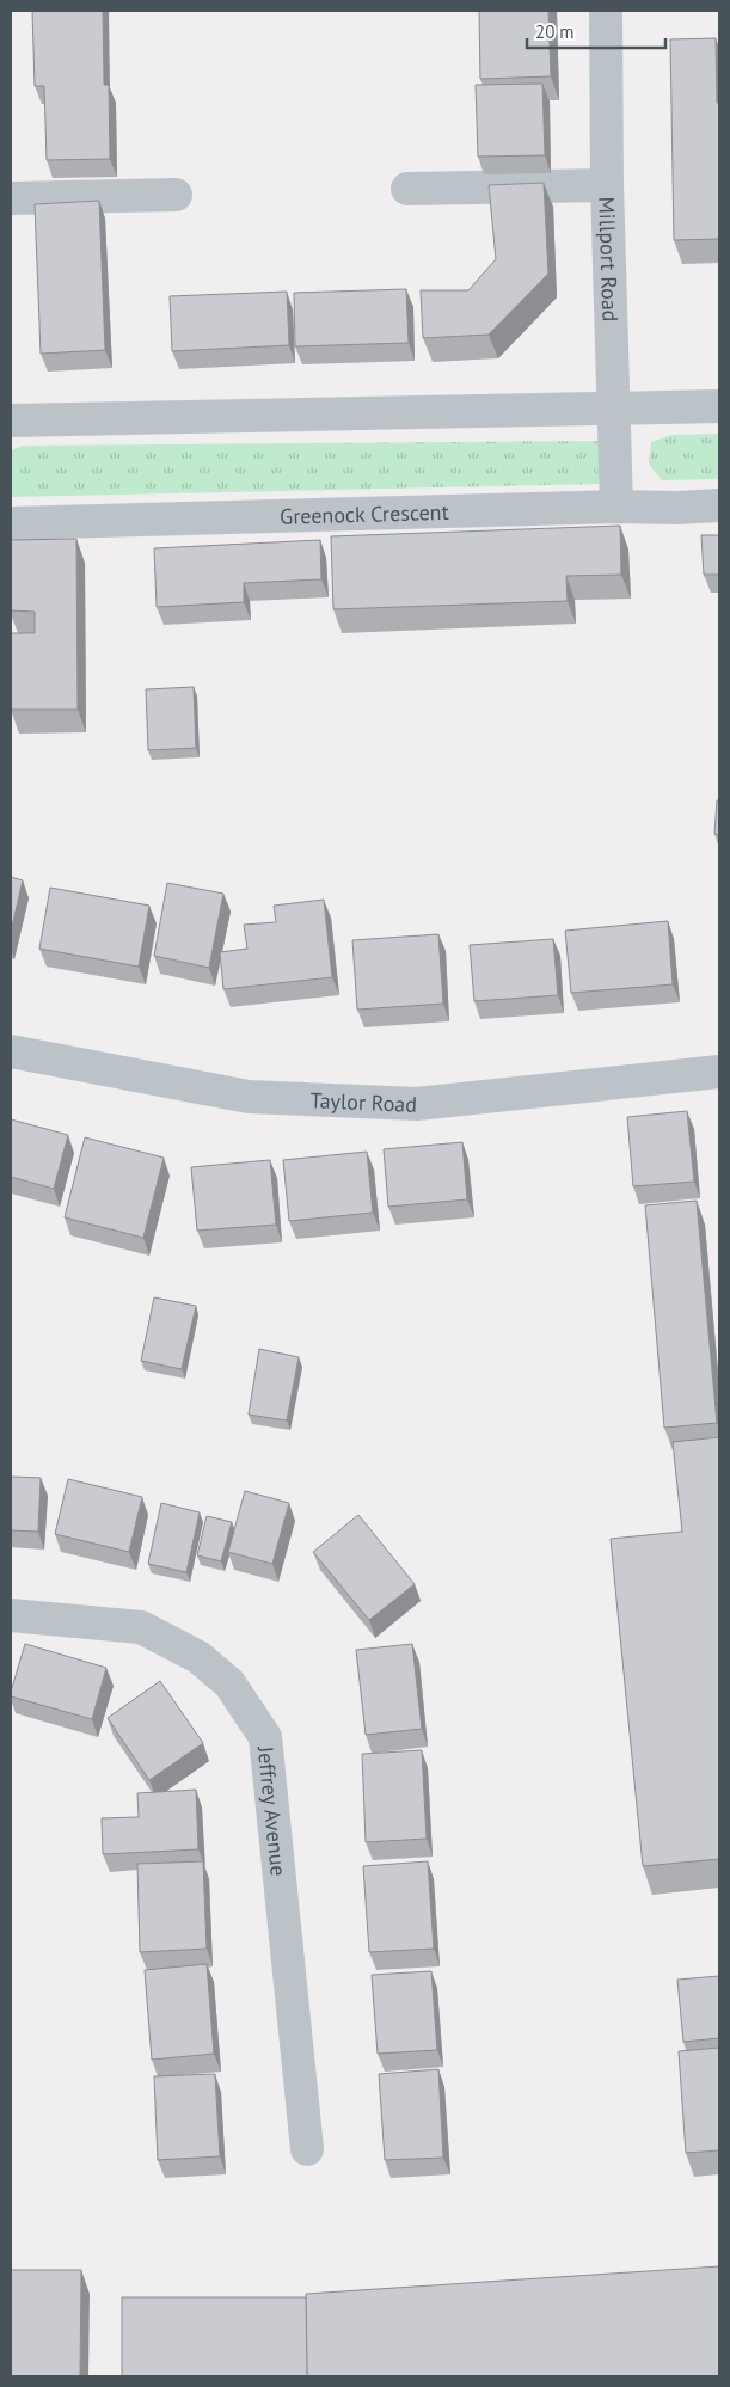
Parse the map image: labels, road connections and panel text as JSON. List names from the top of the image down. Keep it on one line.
{"streets":{"street":["Millport Road","Greenock Crescent","Taylor Road","Jeffrey Avenue"]},"crossings":[["Millport Road","Greenock Crescent"]],"scale_bar":"20 m"}
